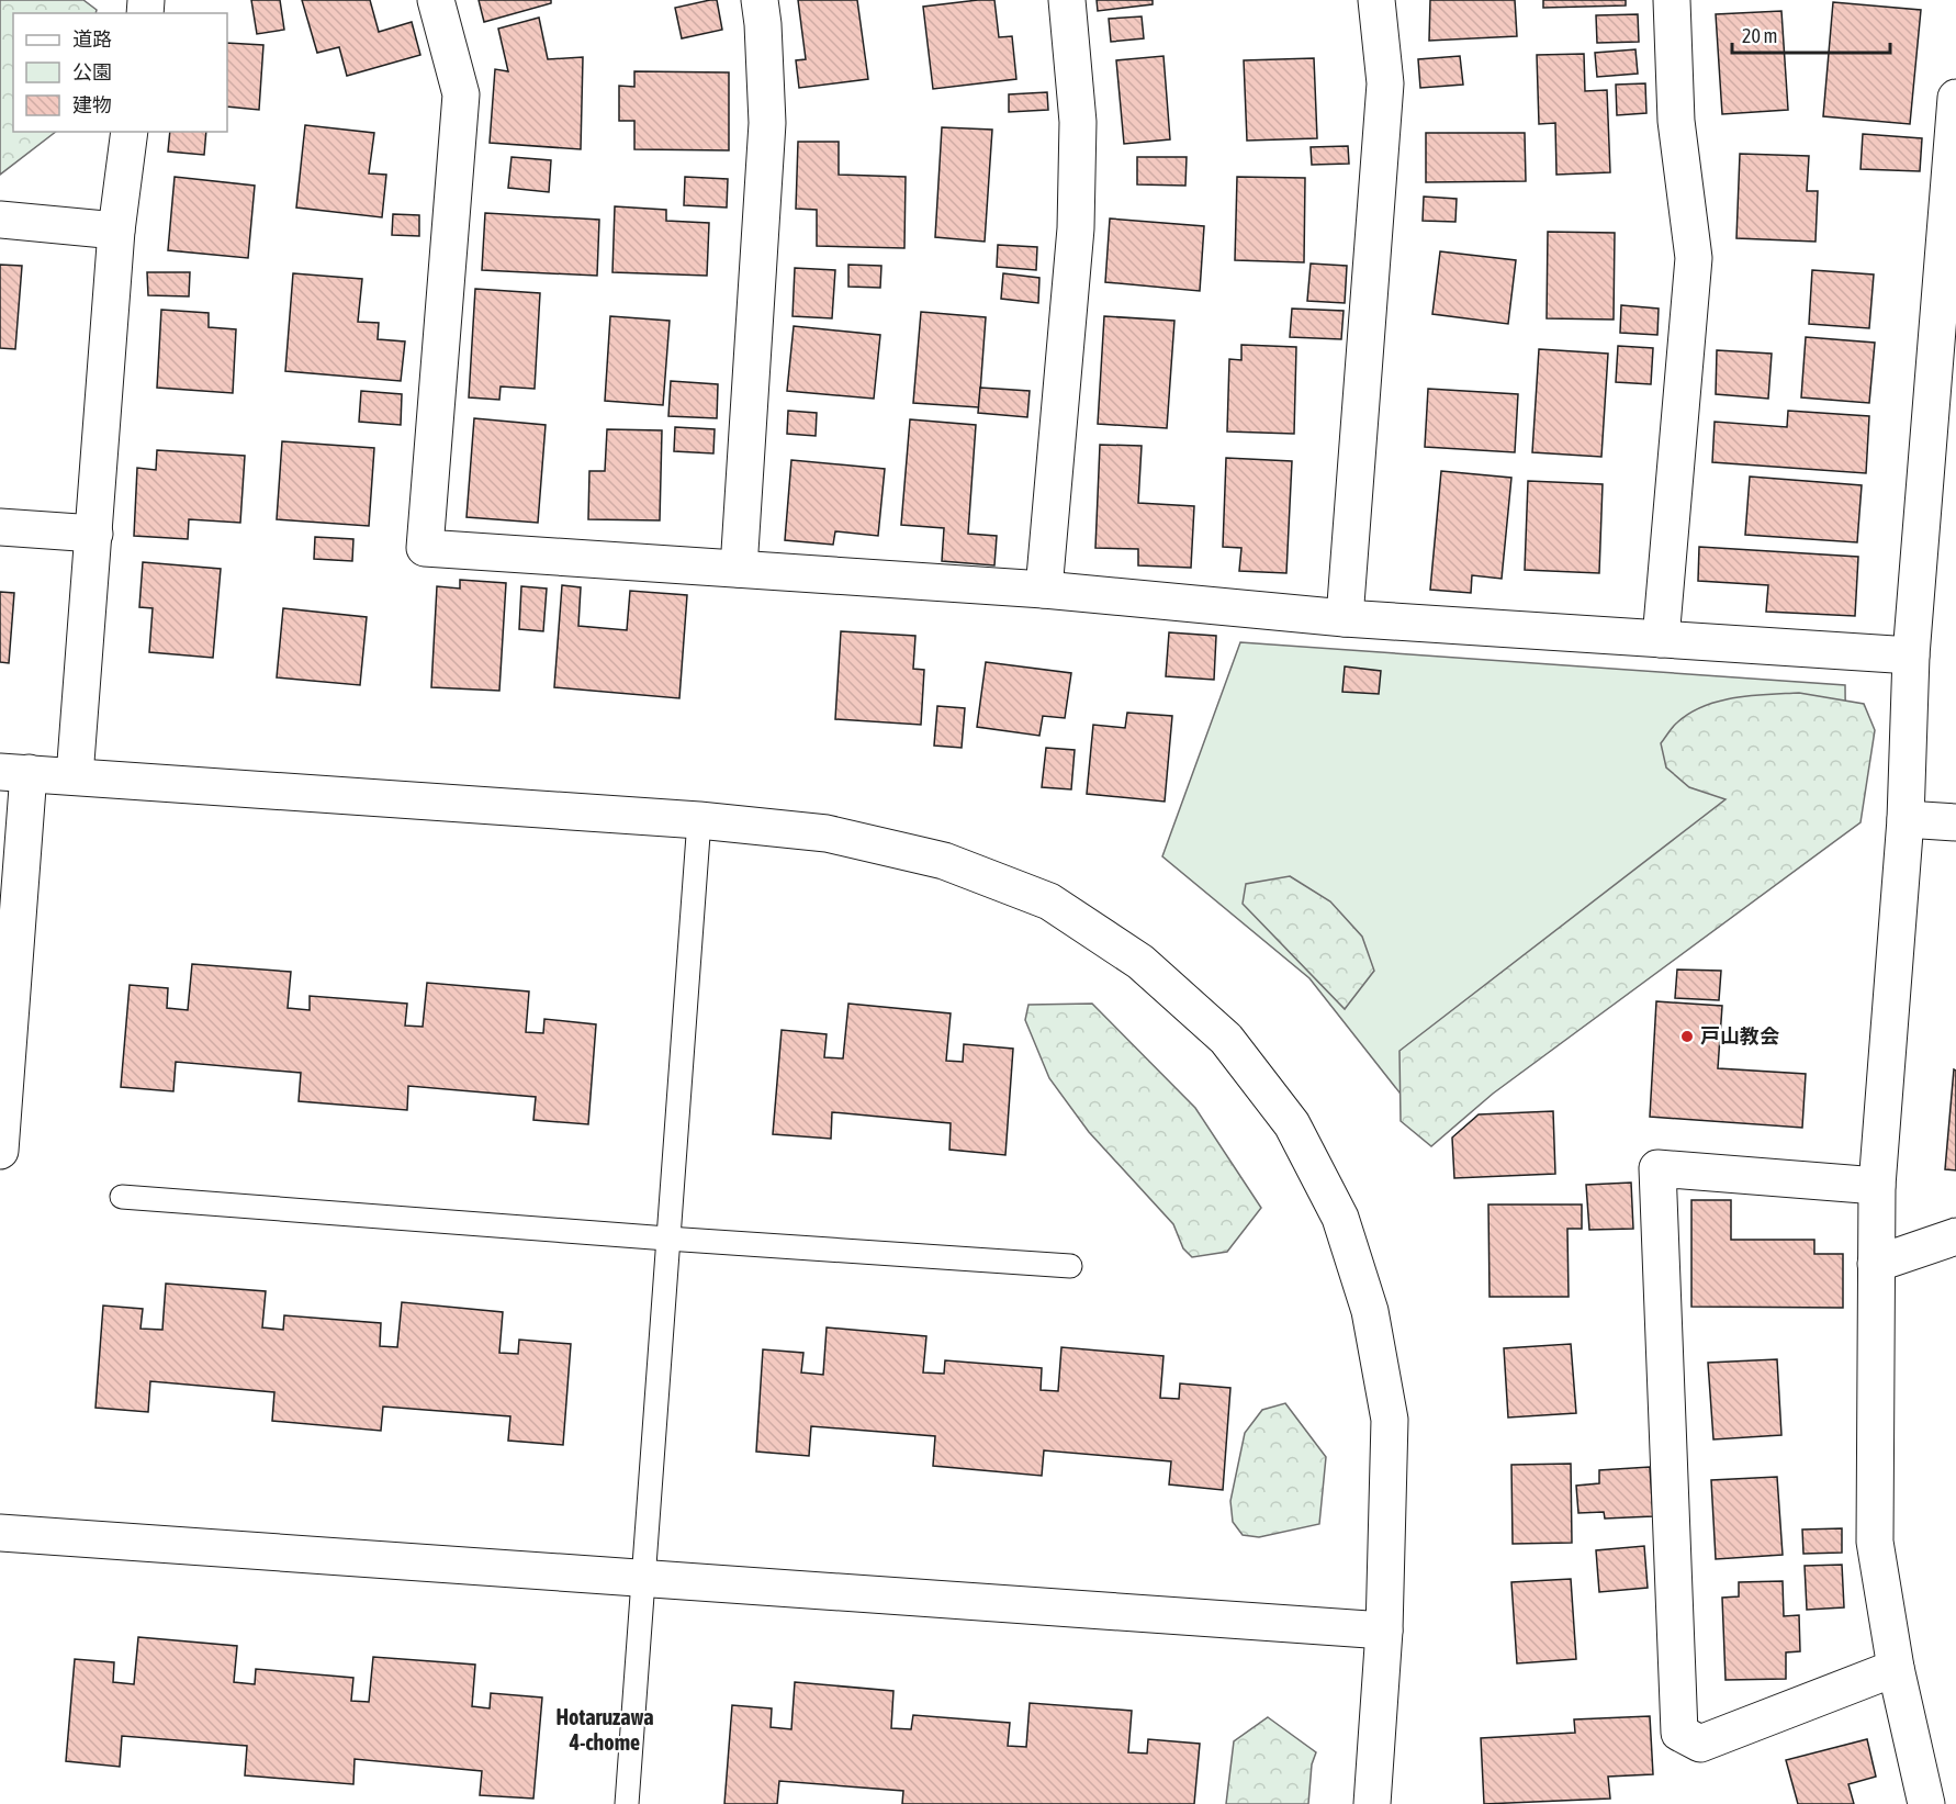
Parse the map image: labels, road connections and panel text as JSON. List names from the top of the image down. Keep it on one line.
{"districts":["Hotaruzawa 4-chome"],"places":["戸山教会"],"legend":["道路","公園","建物"],"scale_bar":"20 m"}
